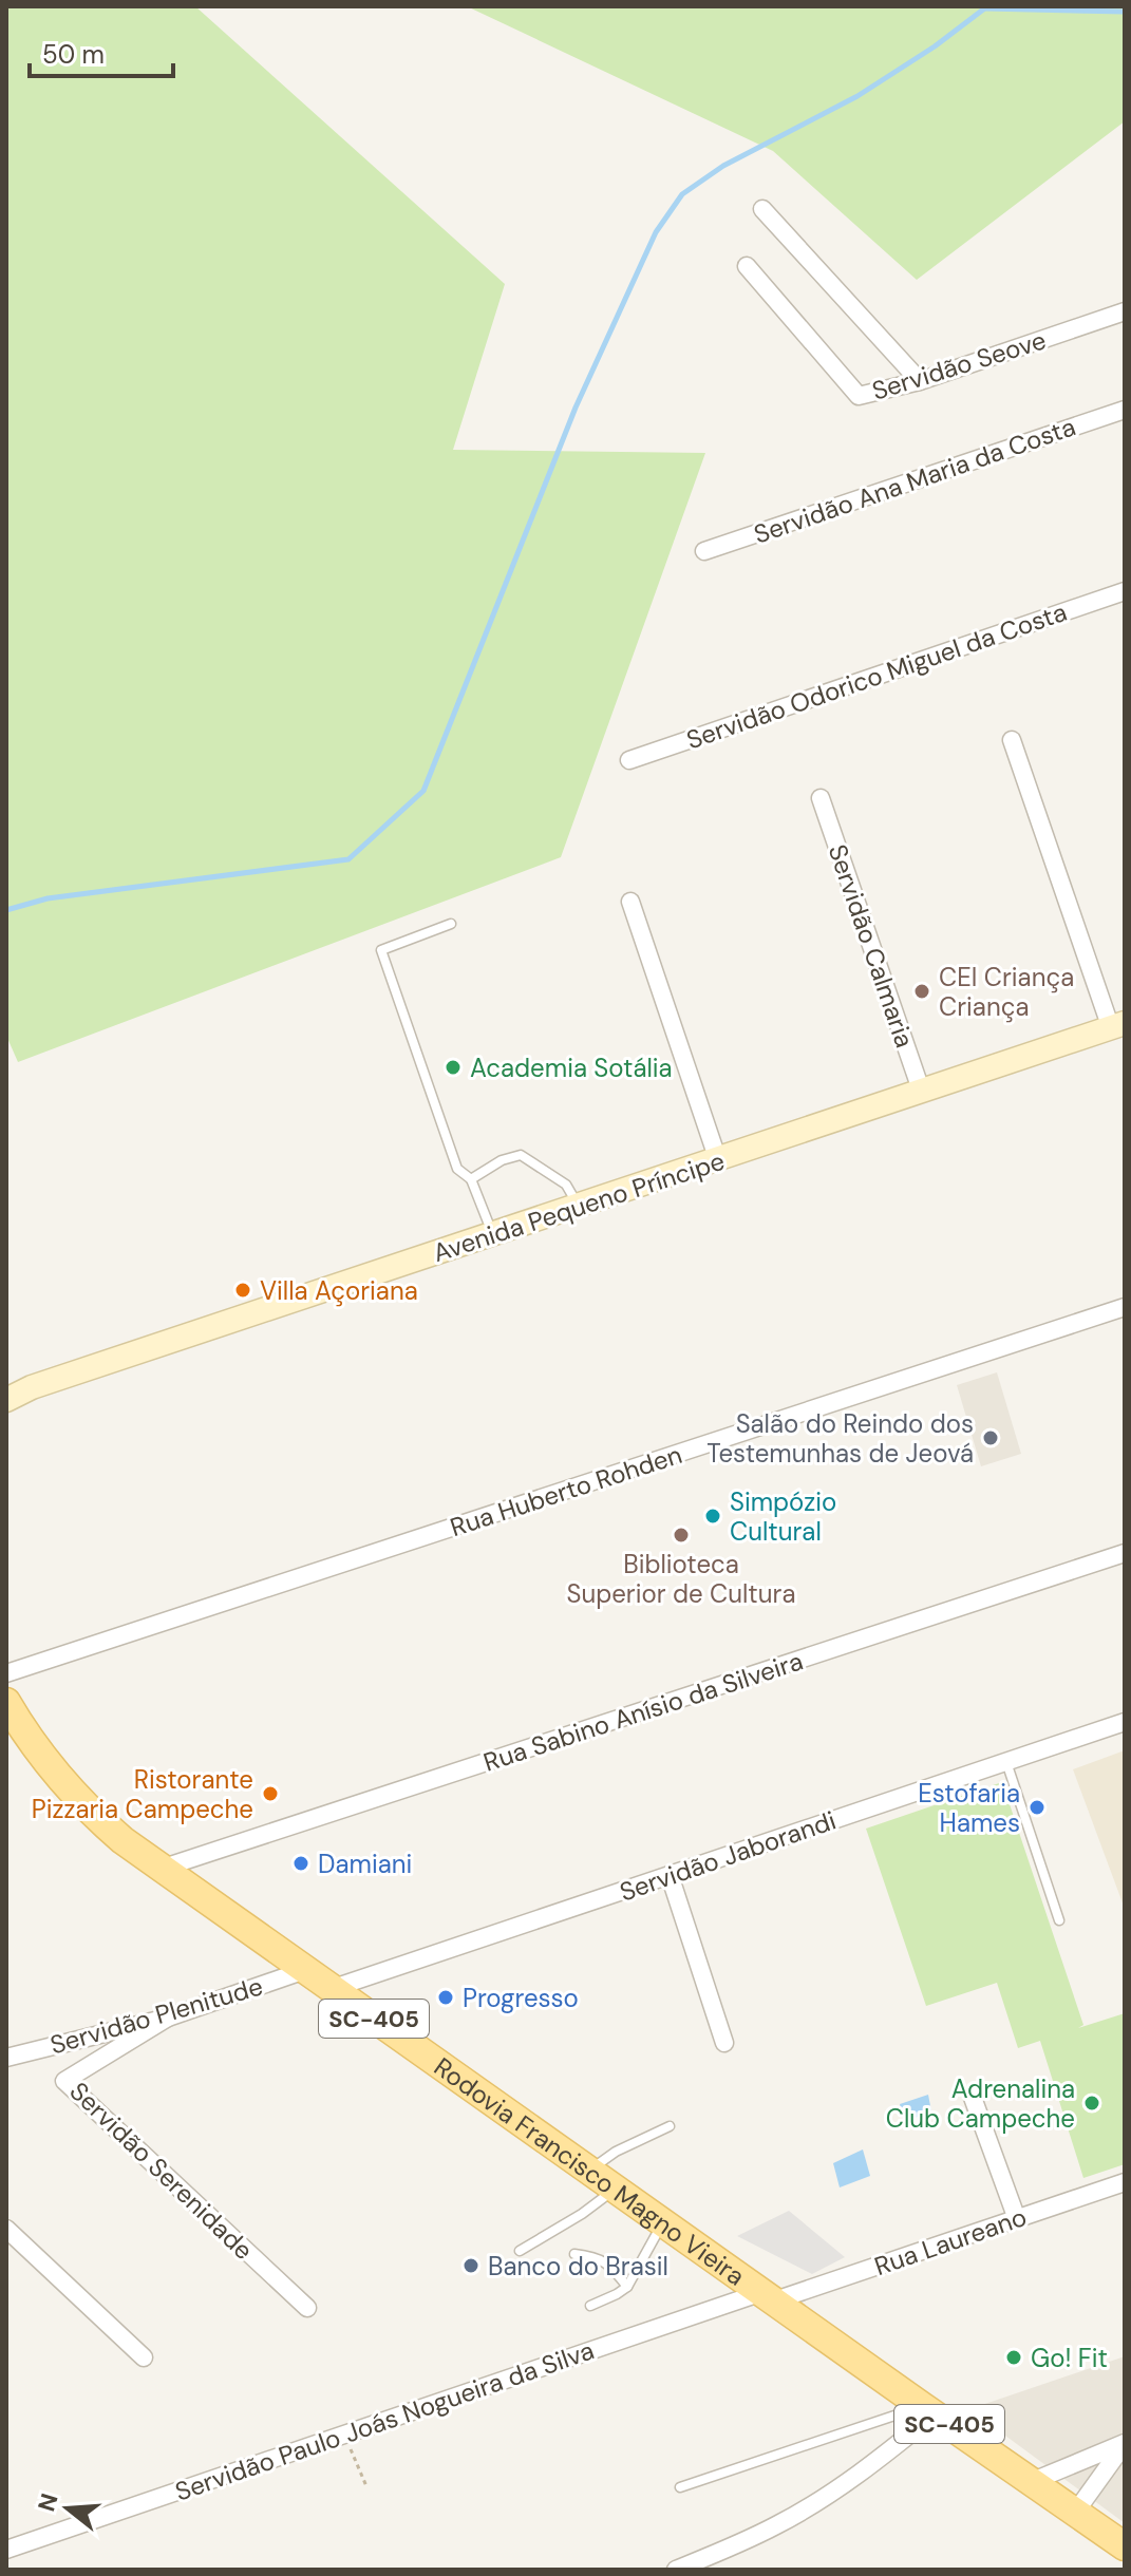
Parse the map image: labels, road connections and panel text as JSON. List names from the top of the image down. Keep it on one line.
{"streets":{"main road":["Avenida Pequeno Príncipe","SC-405","Rodovia Francisco Magno Vieira"],"street":["Servidão Seove","Servidão Ana Maria da Costa","Servidão Odorico Miguel da Costa","Servidão Calmaria","Rua Huberto Rohden","Rua Sabino Anísio da Silveira","Servidão Jaborandi","Servidão Plenitude","Servidão Serenidade","Rua Laureano","Servidão Paulo Joás Nogueira da Silva"]},"crossings":[["Servidão Calmaria","Avenida Pequeno Príncipe"],["Rua Sabino Anísio da Silveira","Rodovia Francisco Magno Vieira"],["Servidão Jaborandi","Rodovia Francisco Magno Vieira"],["Servidão Plenitude","Servidão Serenidade"],["Servidão Plenitude","Rodovia Francisco Magno Vieira"],["Rodovia Francisco Magno Vieira","Rua Laureano"],["Rodovia Francisco Magno Vieira","Servidão Paulo Joás Nogueira da Silva"],["Rua Laureano","Servidão Paulo Joás Nogueira da Silva"]],"places":["CEI Criança Criança","Academia Sotália","Villa Açoriana","Salão do Reindo dos Testemunhas de Jeová","Simpózio Cultural","Biblioteca Superior de Cultura","Ristorante Pizzaria Campeche","Estofaria Hames","Damiani","Progresso","Adrenalina Club Campeche","Banco do Brasil","Go! Fit"],"scale_bar":"50 m","north":"left"}
